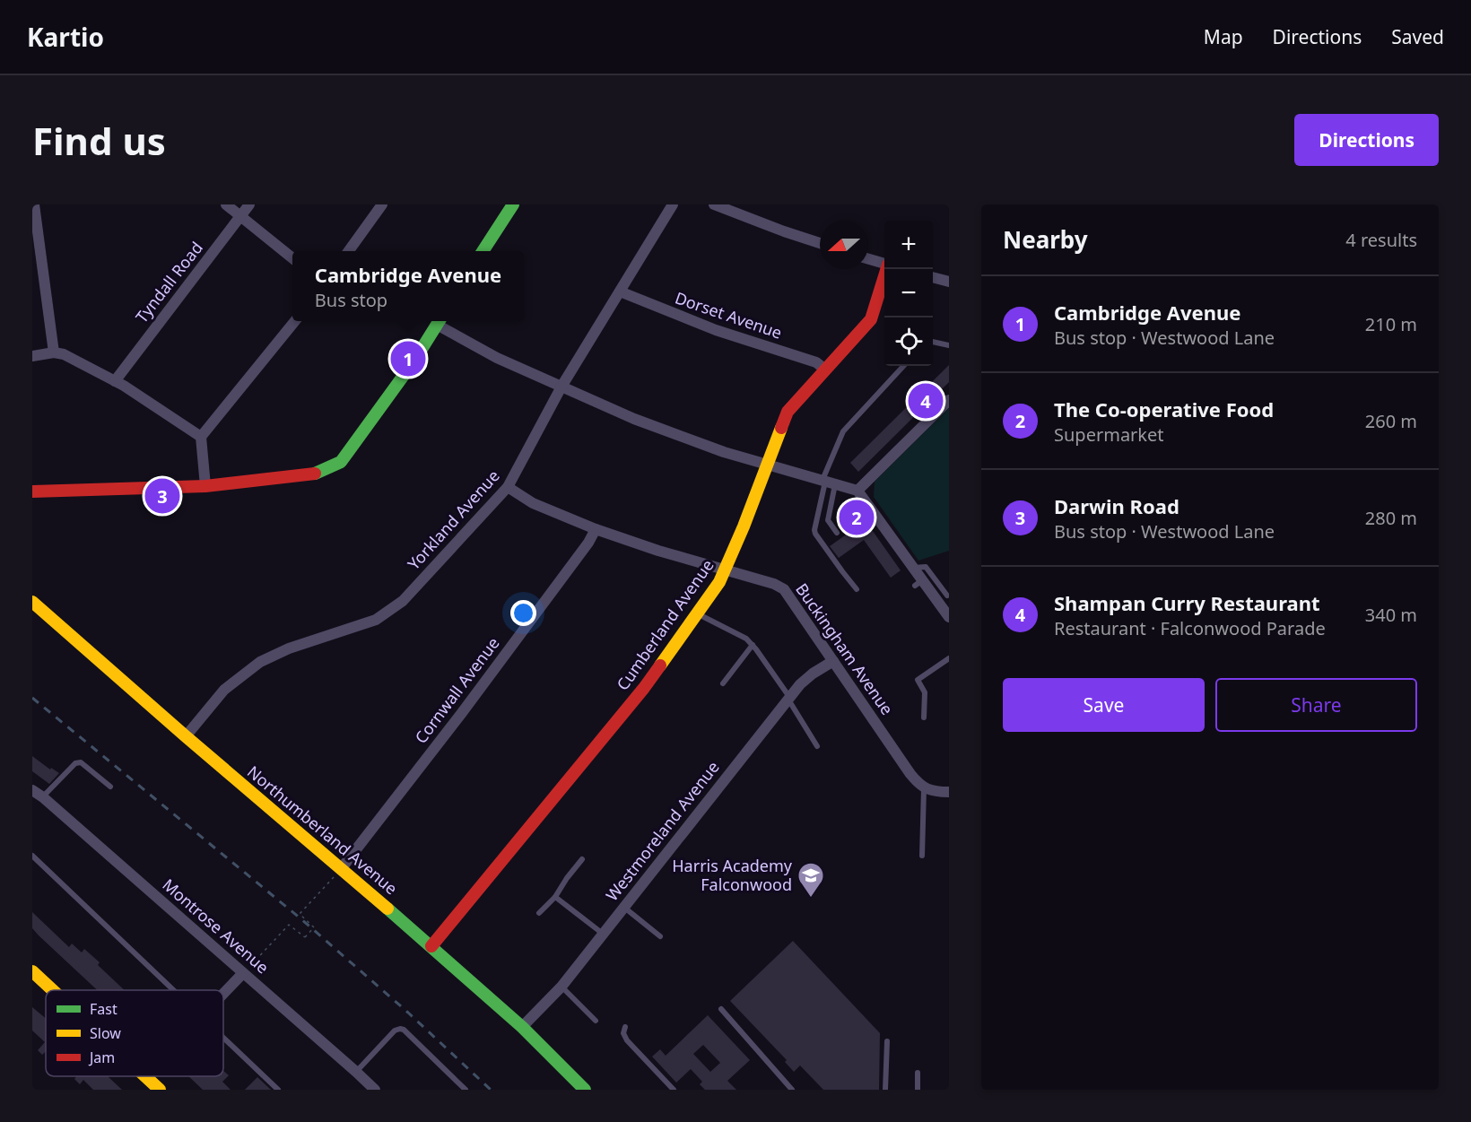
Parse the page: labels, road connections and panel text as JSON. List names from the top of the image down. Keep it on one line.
{"streets":{"street":["Tyndall Road","Dorset Avenue","Yorkland Avenue","Cumberland Avenue","Buckingham Avenue","Cornwall Avenue","Northumberland Avenue","Westmoreland Avenue","Montrose Avenue"]},"crossings":[["Dorset Avenue","Yorkland Avenue"],["Dorset Avenue","Cumberland Avenue"],["Yorkland Avenue","Buckingham Avenue"],["Yorkland Avenue","Northumberland Avenue"],["Cumberland Avenue","Buckingham Avenue"],["Cumberland Avenue","Northumberland Avenue"],["Buckingham Avenue","Cornwall Avenue"],["Buckingham Avenue","Westmoreland Avenue"],["Cornwall Avenue","Northumberland Avenue"],["Northumberland Avenue","Westmoreland Avenue"]],"places":{"school or university":["Harris Academy Falconwood"]},"legend":["Fast","Slow","Jam"],"north":"left","page":{"header":"Kartio","nav":["Map","Directions","Saved"],"buttons":["Directions",["Save","Share"]],"title":"Find us","heading":["Nearby","4 results"],"map_buttons":["+","−"],"popup":["Cambridge Avenue","Bus stop"],"list":[{"mark":"1","name":"Cambridge Avenue","note":"Bus stop · Westwood Lane","value":"210 m"},{"mark":"2","name":"The Co-operative Food","note":"Supermarket","value":"260 m"},{"mark":"3","name":"Darwin Road","note":"Bus stop · Westwood Lane","value":"280 m"},{"mark":"4","name":"Shampan Curry Restaurant","note":"Restaurant · Falconwood Parade","value":"340 m"}],"pins":["1","4","3","2"]}}
